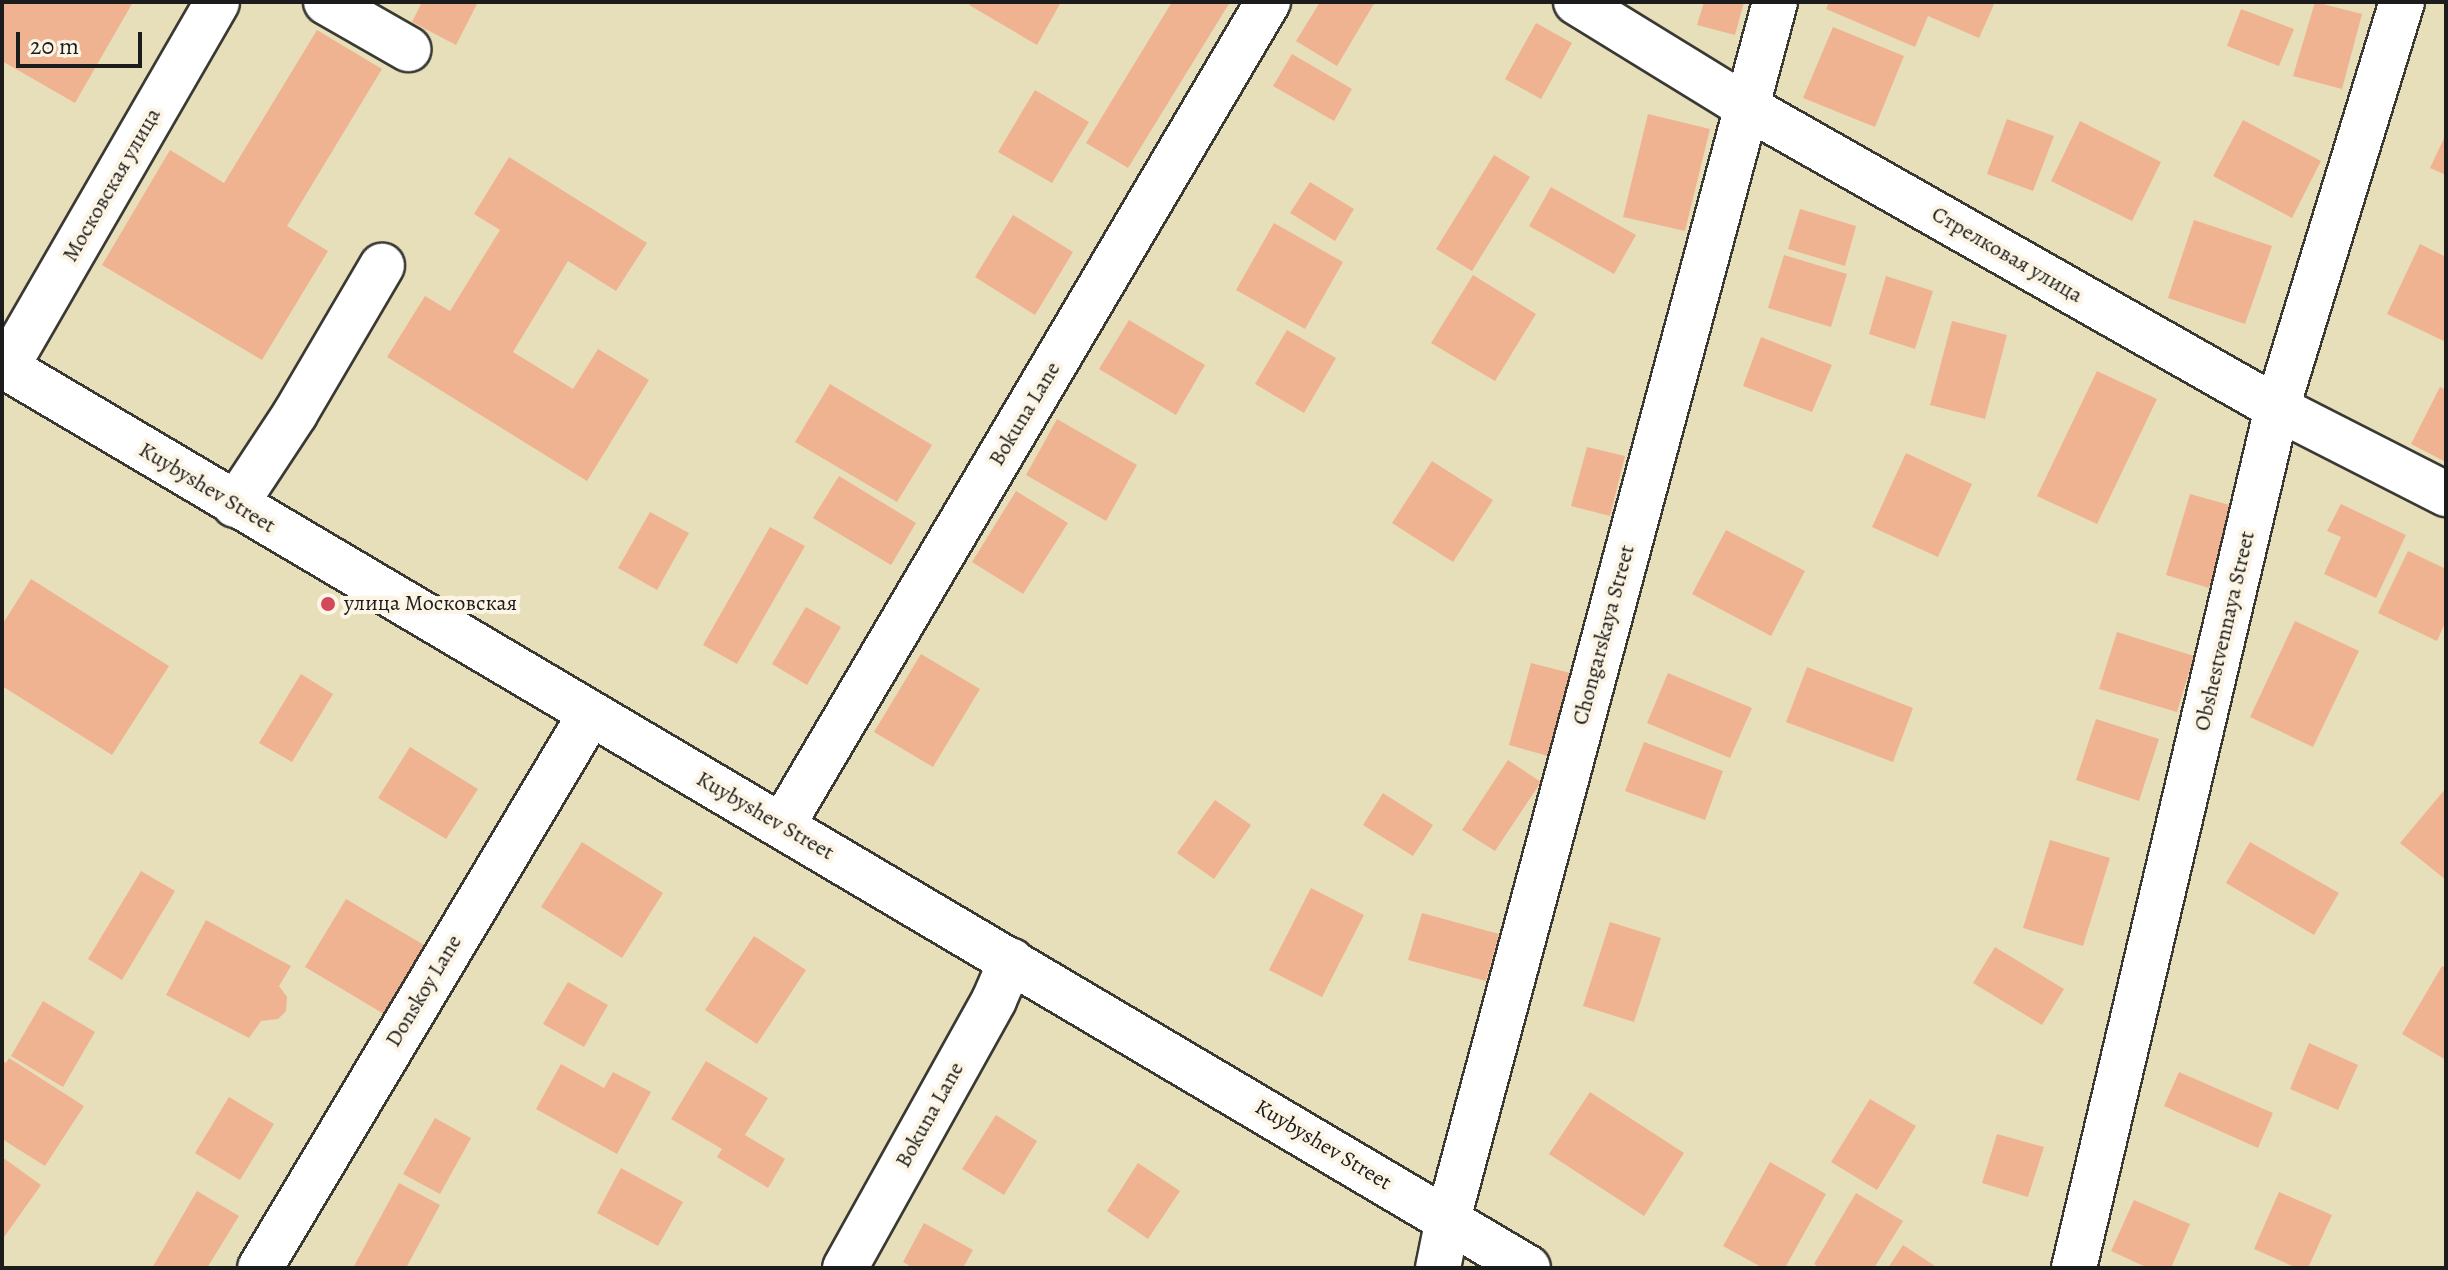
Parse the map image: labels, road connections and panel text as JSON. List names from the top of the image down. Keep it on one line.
{"streets":{"street":["Московская улица","Стрелковая улица","Bokuna Lane","Kuybyshev Street","Obshestvennaya Street","Chongarskaya Street","Donskoy Lane"]},"crossings":[["Московская улица","Kuybyshev Street"],["Стрелковая улица","Obshestvennaya Street"],["Стрелковая улица","Chongarskaya Street"],["Bokuna Lane","Kuybyshev Street"],["Kuybyshev Street","Chongarskaya Street"],["Kuybyshev Street","Donskoy Lane"]],"places":["улица Московская"],"scale_bar":"20 m"}
